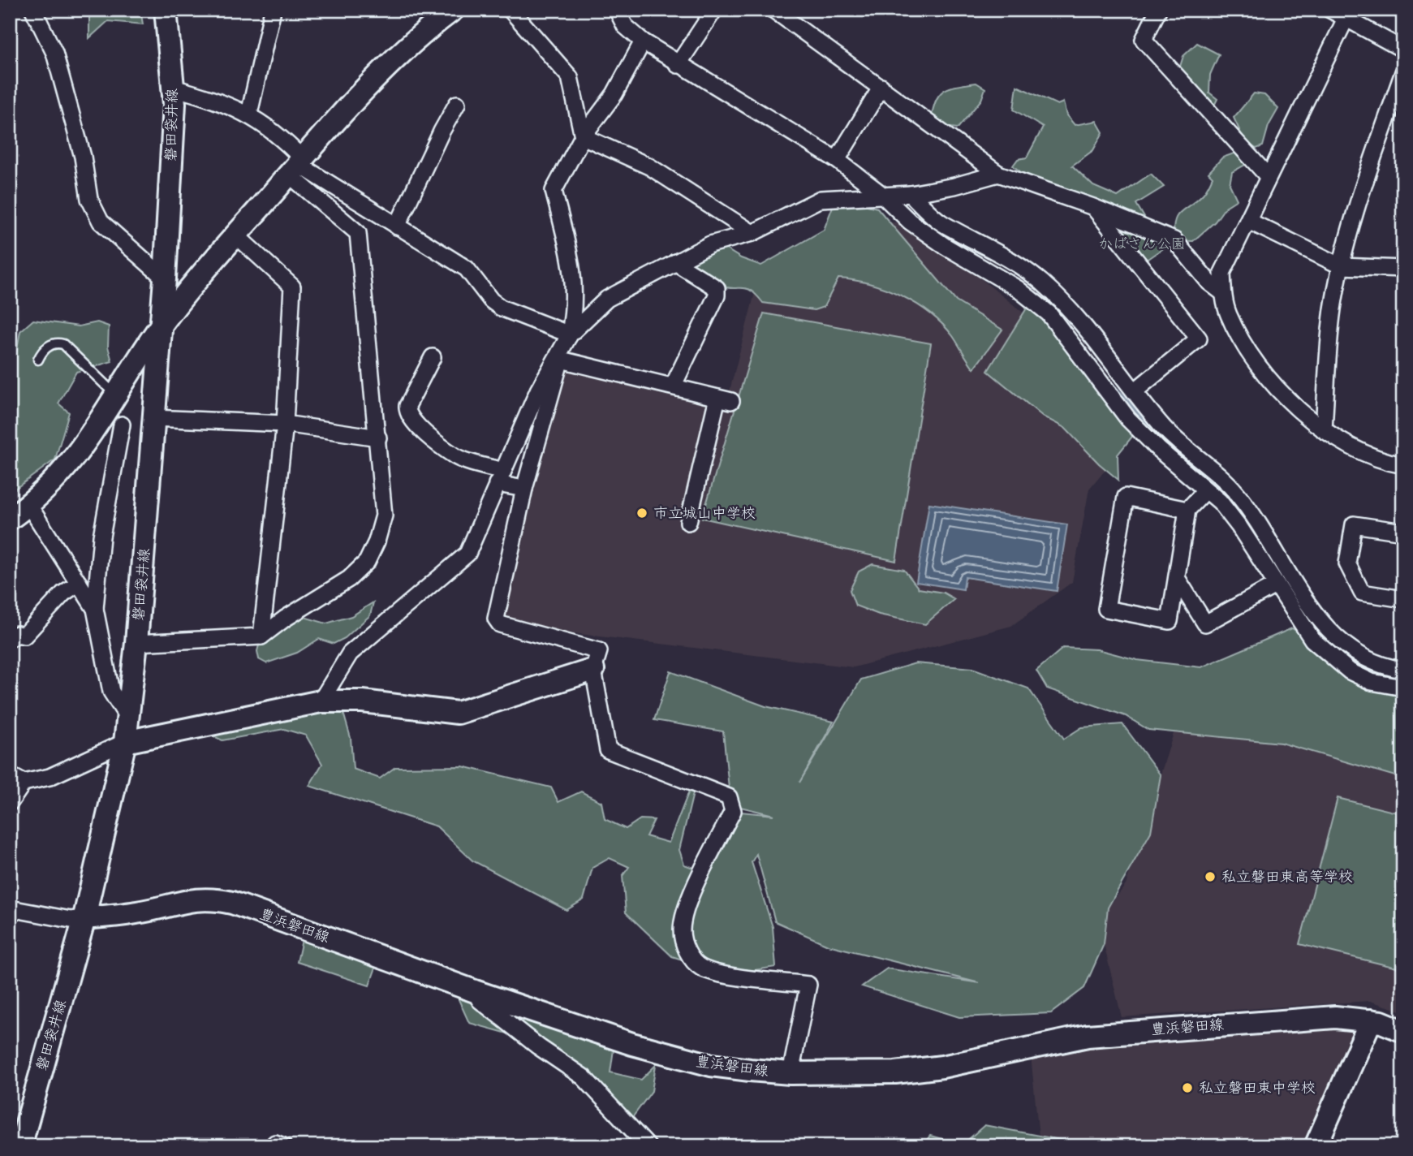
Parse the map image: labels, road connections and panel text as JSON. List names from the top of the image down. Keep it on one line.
{"streets":{"main road":["磐田袋井線","豊浜磐田線"]},"crossings":[["磐田袋井線","豊浜磐田線"]],"parks":["かばさん公園"],"places":["市立城山中学校","私立磐田東高等学校","私立磐田東中学校"]}
